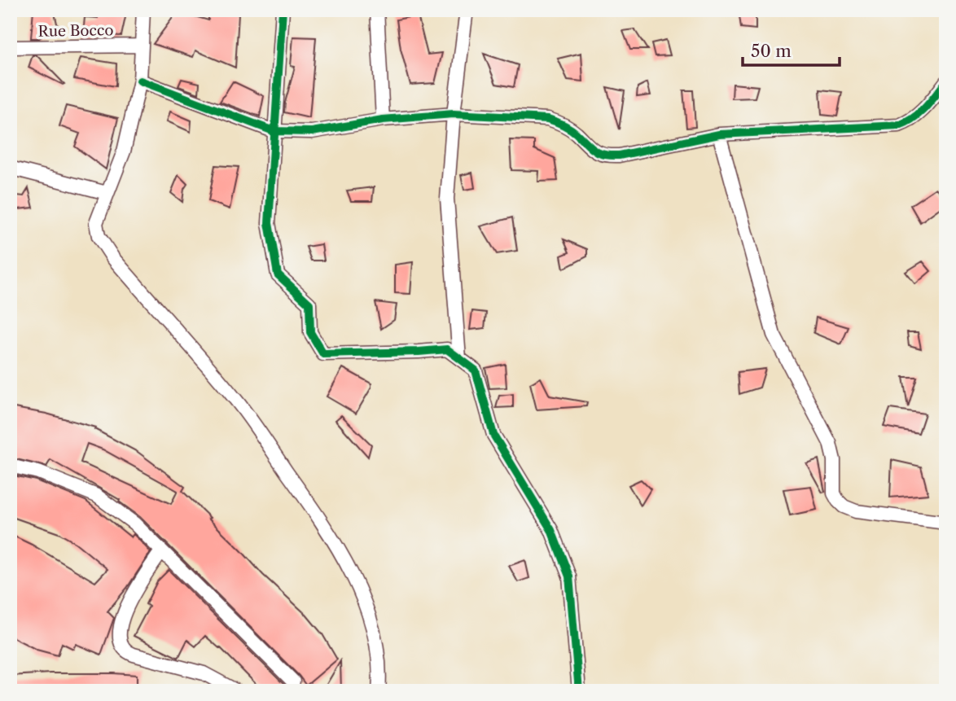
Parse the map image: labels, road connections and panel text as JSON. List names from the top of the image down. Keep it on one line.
{"streets":{"street":["Rue Bocco"]},"scale_bar":"50 m"}
